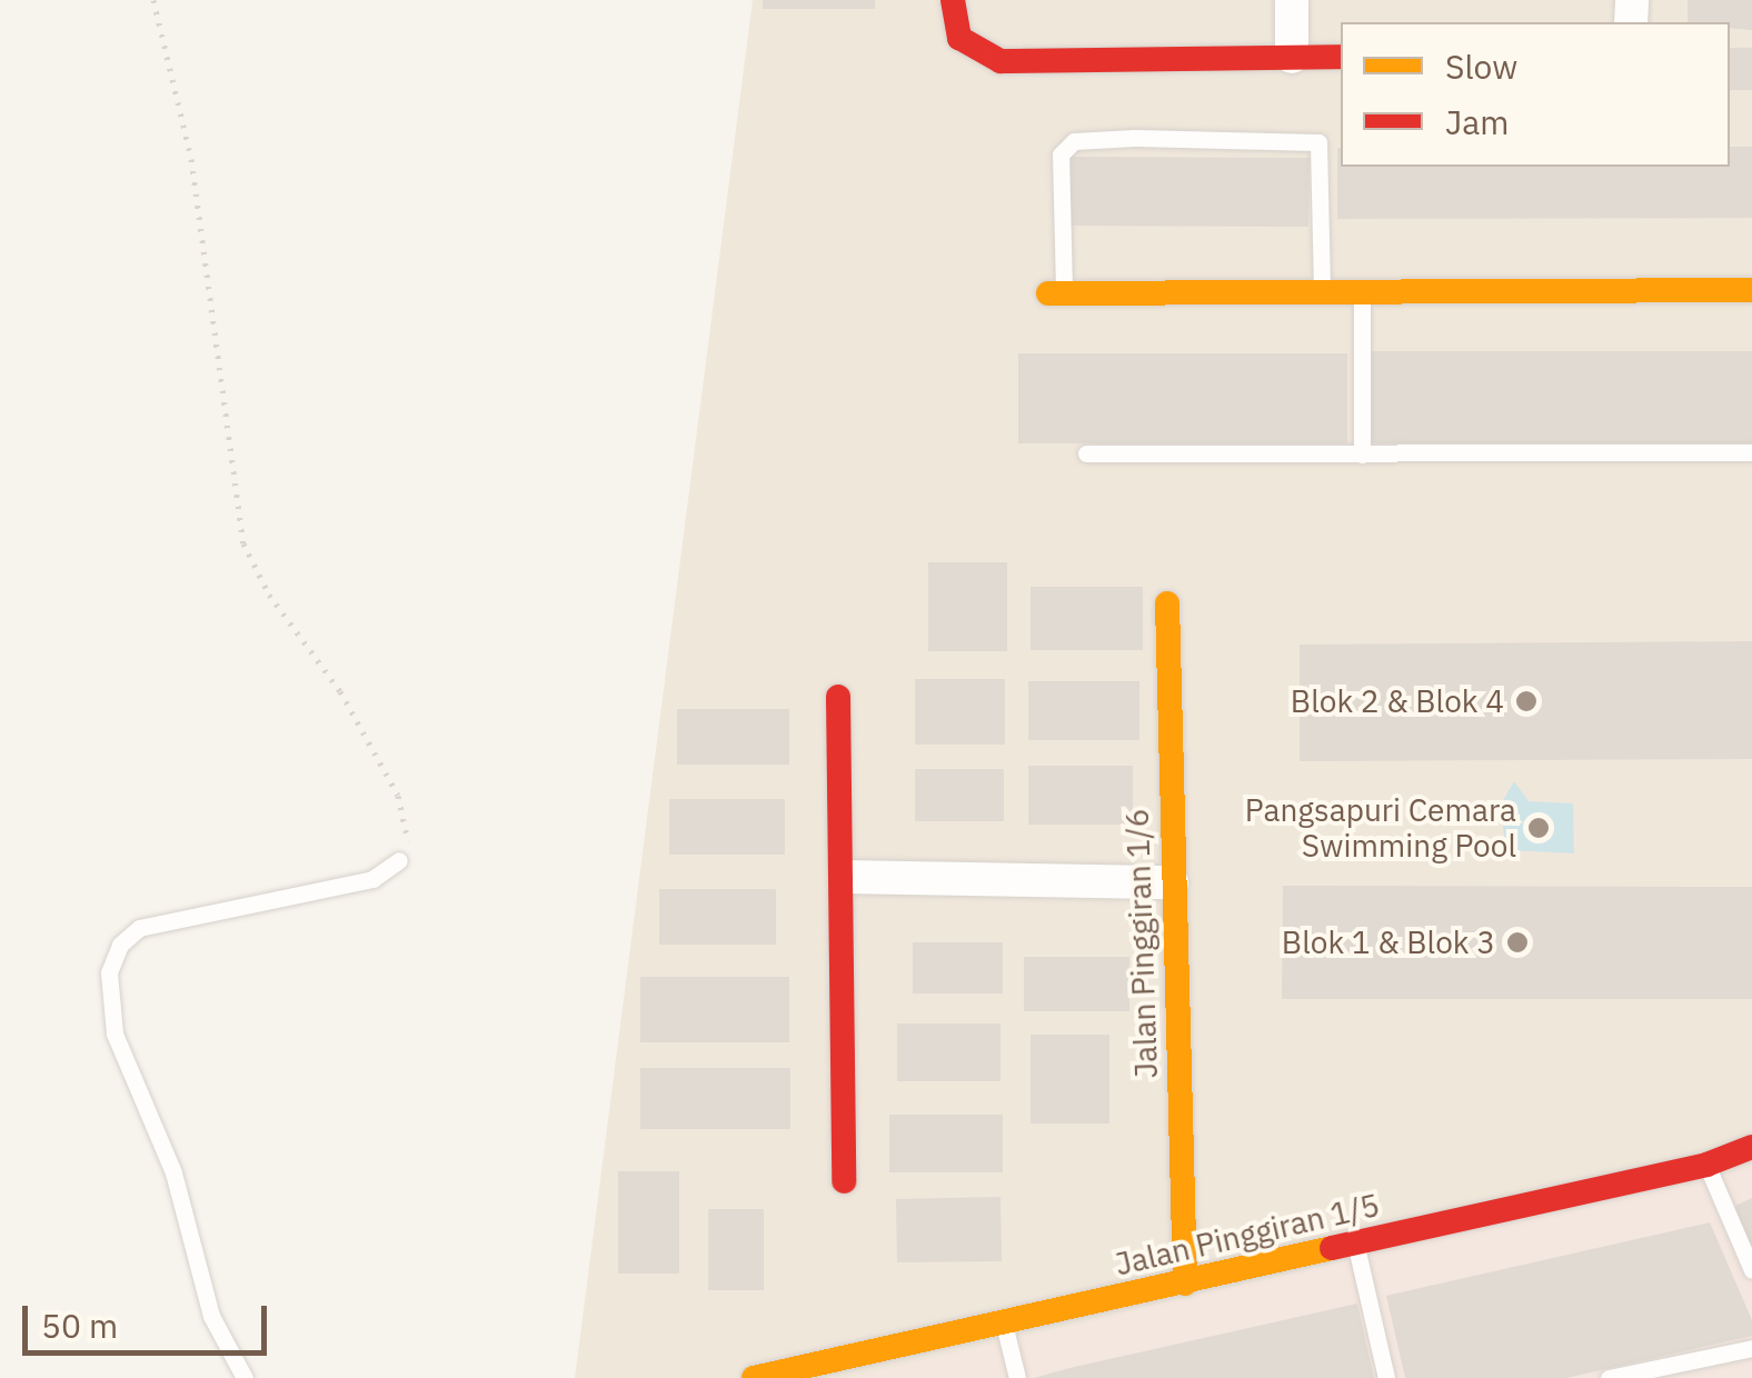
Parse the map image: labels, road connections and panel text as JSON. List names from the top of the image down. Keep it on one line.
{"streets":{"street":["Jalan Pinggiran 1/6","Jalan Pinggiran 1/5"]},"crossings":[["Jalan Pinggiran 1/6","Jalan Pinggiran 1/5"]],"places":["Blok 2 & Blok 4","Pangsapuri Cemara Swimming Pool","Blok 1 & Blok 3"],"legend":["Slow","Jam"],"scale_bar":"50 m"}
